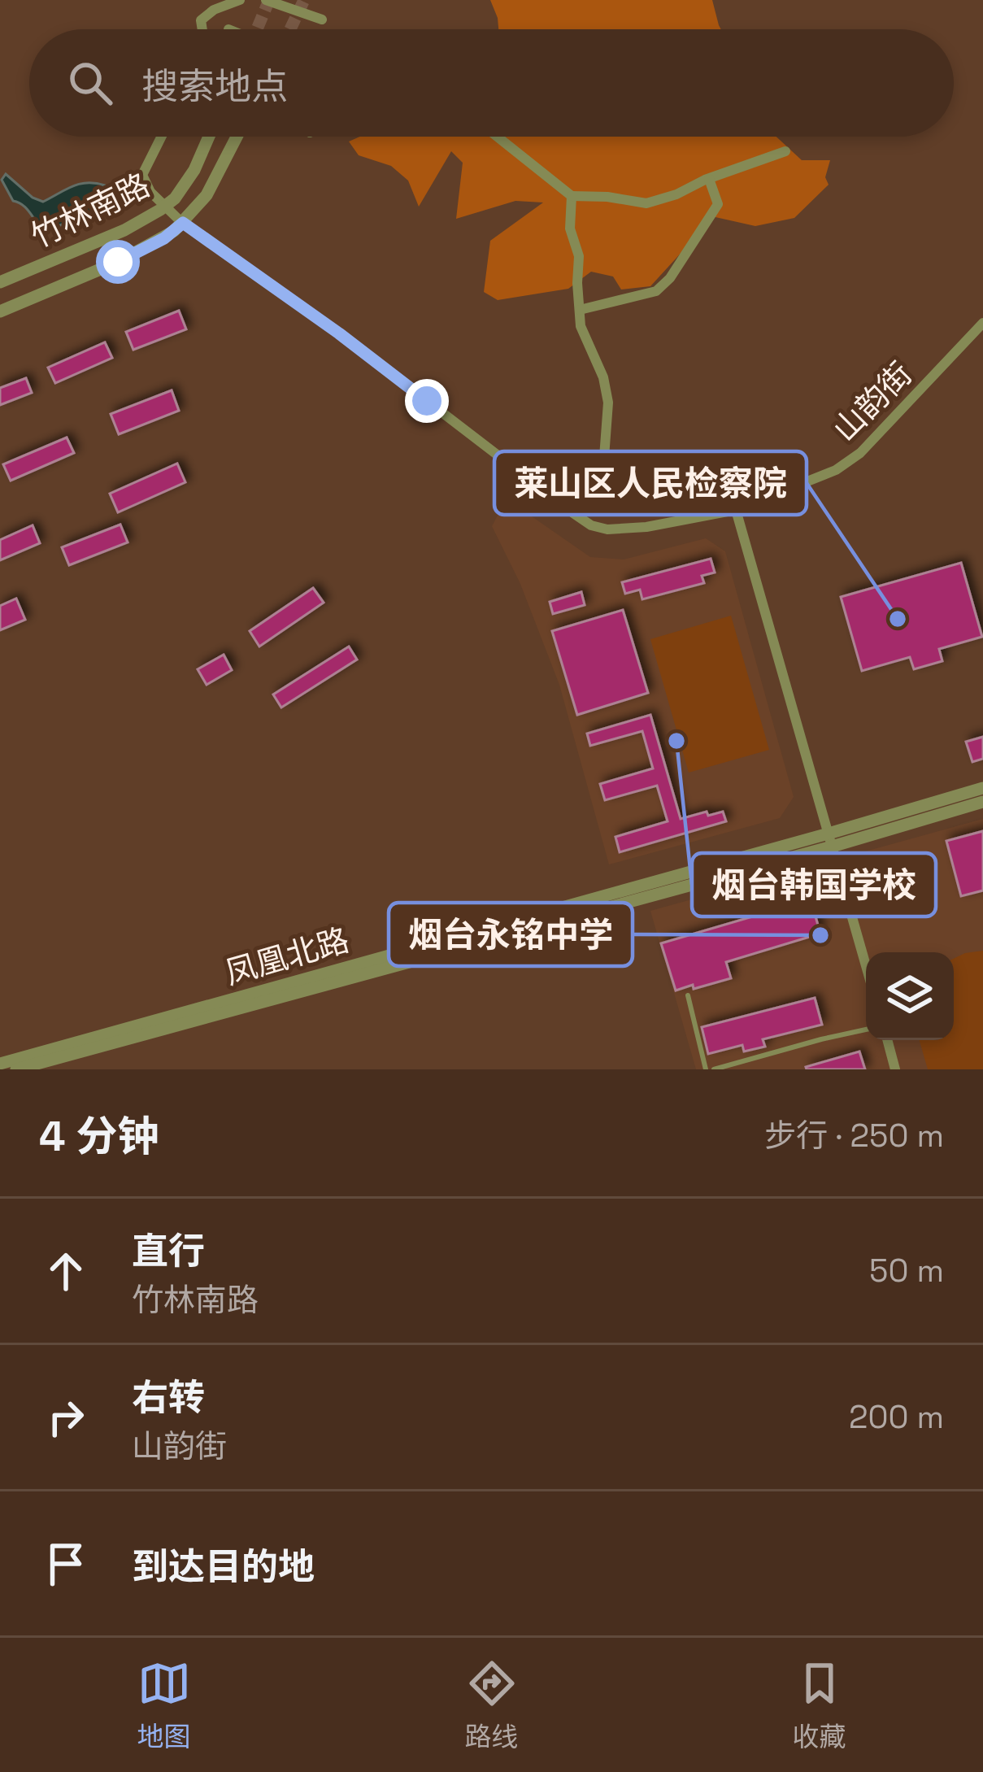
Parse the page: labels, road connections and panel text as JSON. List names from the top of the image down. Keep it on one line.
{"streets":{"street":["竹林南路","山韵街","凤凰北路"]},"crossings":[["竹林南路","山韵街"]],"places":["莱山区人民检察院","烟台韩国学校","烟台永铭中学"],"page":{"search":"搜索地点","heading":["4 分钟","步行 · 250 m"],"list":[["直行","竹林南路","50 m"],["右转","山韵街","200 m"],"到达目的地"],"nav":["地图","路线","收藏"]}}
